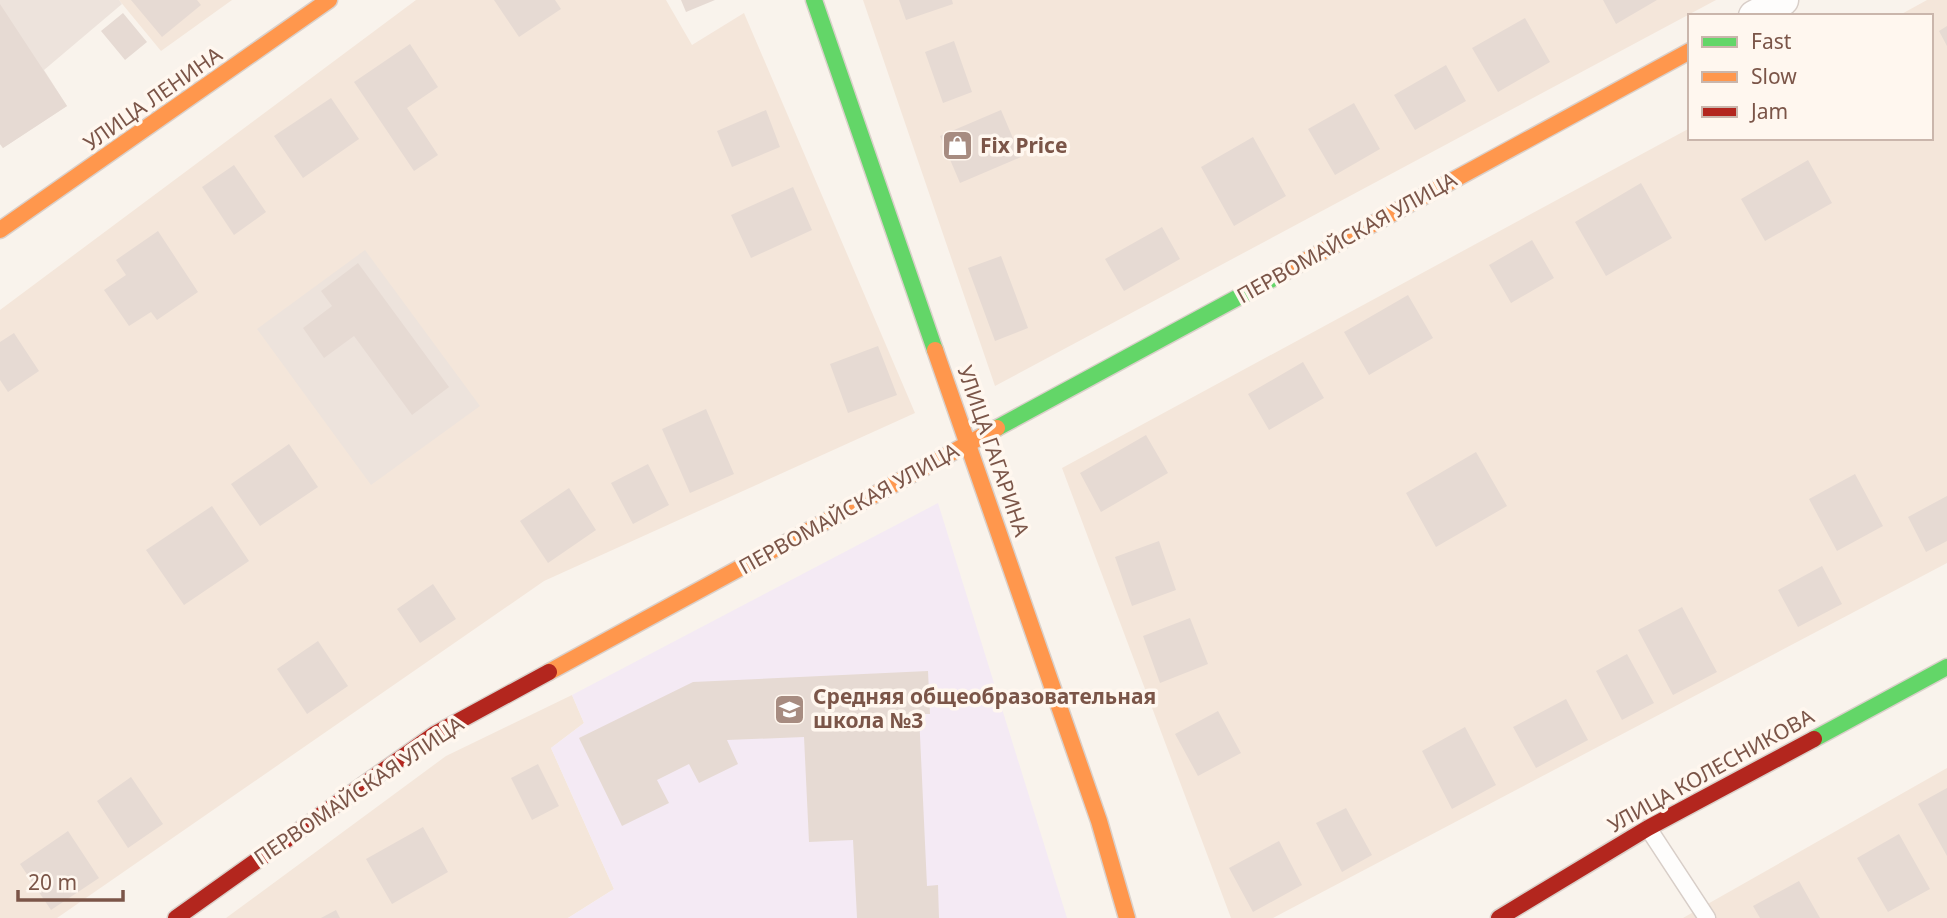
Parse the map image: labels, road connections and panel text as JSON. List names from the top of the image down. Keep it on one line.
{"streets":{"street":["УЛИЦА ЛЕНИНА","ПЕРВОМАЙСКАЯ УЛИЦА","УЛИЦА ГАГАРИНА","УЛИЦА КОЛЕСНИКОВА"]},"crossings":[["ПЕРВОМАЙСКАЯ УЛИЦА","УЛИЦА ГАГАРИНА"]],"places":{"shop":["Fix Price"],"school or university":["Средняя общеобразовательная школа №3"]},"legend":["Fast","Slow","Jam"],"scale_bar":"20 m"}
